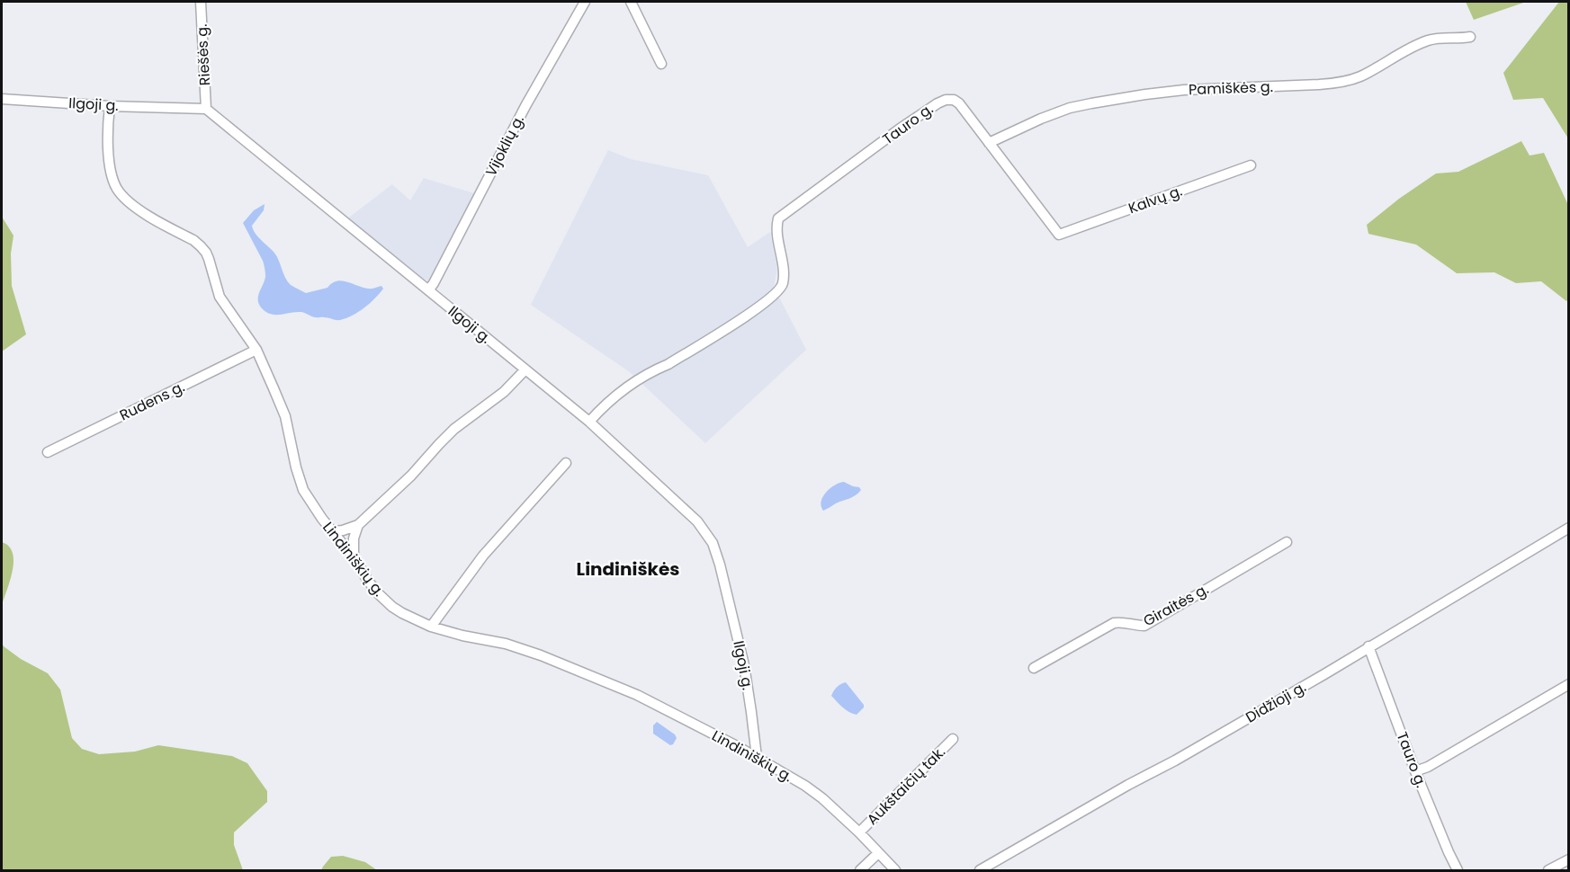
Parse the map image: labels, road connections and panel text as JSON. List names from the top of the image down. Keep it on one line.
{"streets":{"street":["Riešės g.","Pamiškės g.","Ilgoji g.","Tauro g.","Vijoklių g.","Kalvų g.","Rudens g.","Lindiniškių g.","Giraitės g.","Didžioji g.","Aukštaičių tak."]},"crossings":[["Riešės g.","Ilgoji g."],["Pamiškės g.","Tauro g."],["Ilgoji g.","Tauro g."],["Ilgoji g.","Vijoklių g."],["Ilgoji g.","Lindiniškių g."],["Tauro g.","Kalvų g."],["Tauro g.","Didžioji g."],["Rudens g.","Lindiniškių g."],["Lindiniškių g.","Aukštaičių tak."]],"districts":["Lindiniškės"]}
